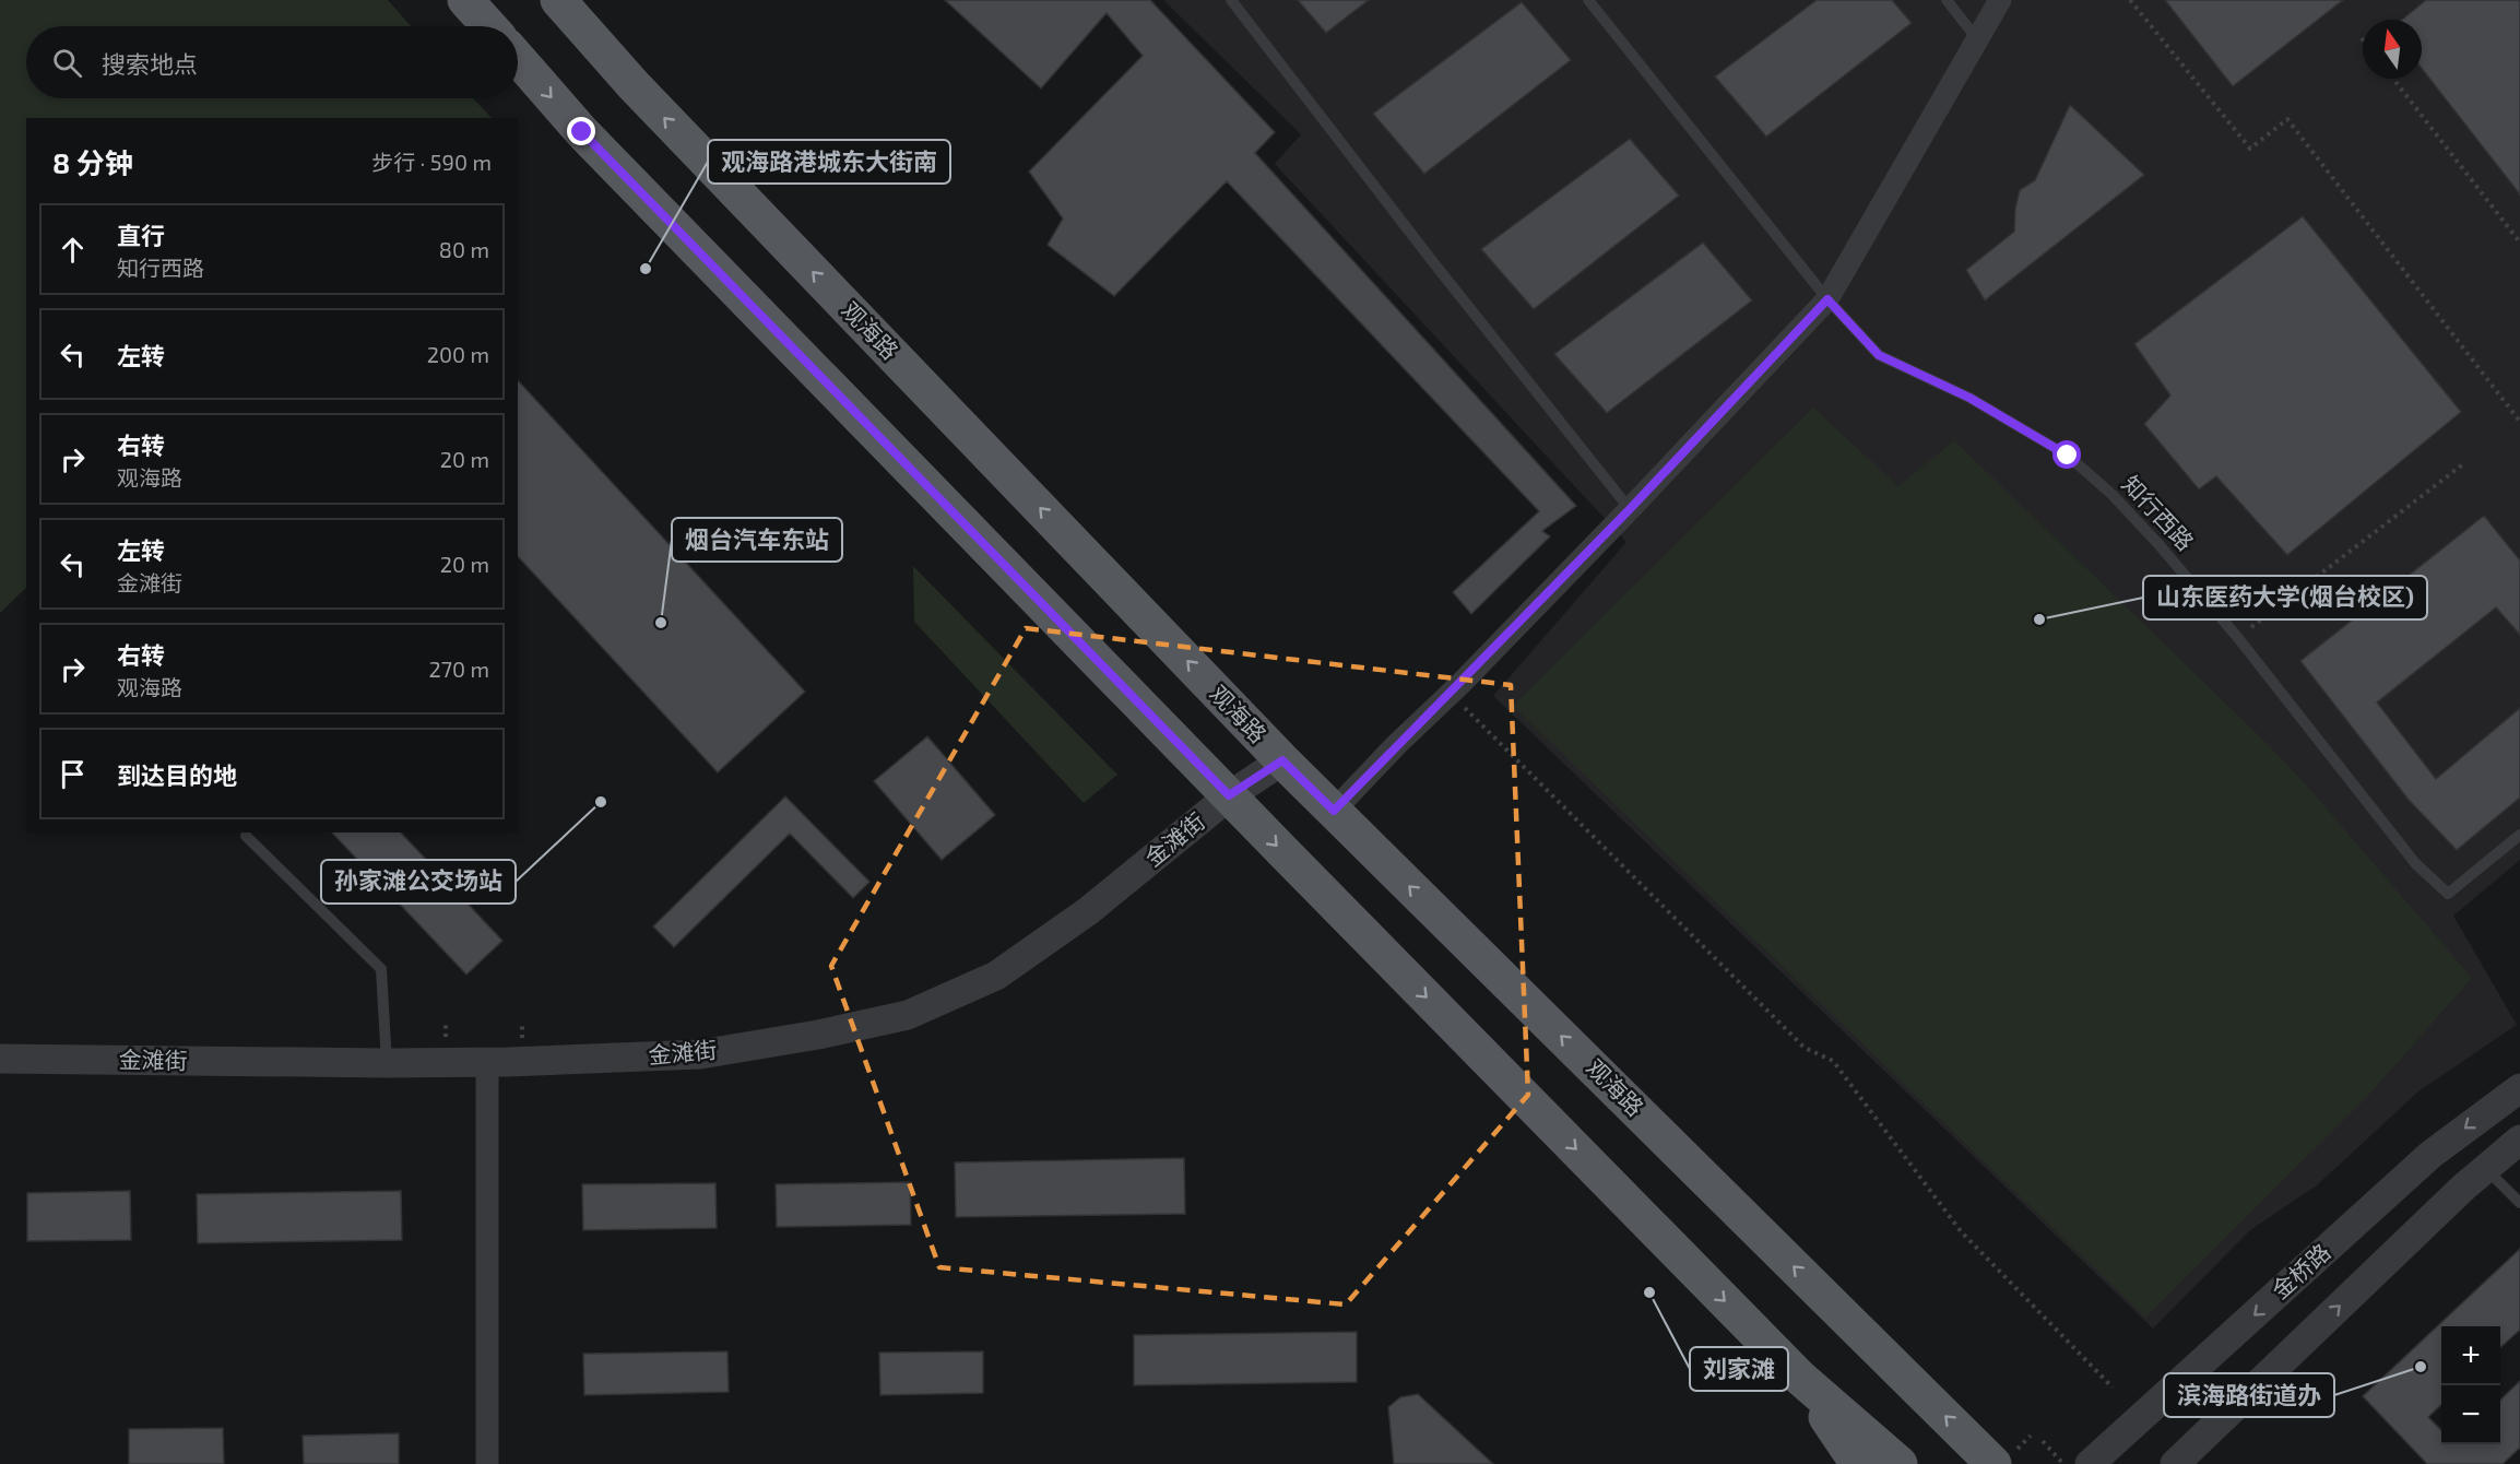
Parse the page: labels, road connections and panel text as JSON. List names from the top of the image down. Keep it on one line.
{"streets":{"main road":["观海路"],"street":["金滩街","金桥路"],"lane":["知行西路"]},"crossings":[["观海路","金滩街"]],"places":["观海路港城东大街南","山东医药大学(烟台校区)","烟台汽车东站","孙家滩公交场站","刘家滩","滨海路街道办"],"north":"top","page":{"search":"搜索地点","heading":["8 分钟","步行 · 590 m"],"list":[["直行","知行西路","80 m"],["左转","200 m"],["右转","观海路","20 m"],["左转","金滩街","20 m"],["右转","观海路","270 m"],"到达目的地"],"map_buttons":["+","−"]}}
